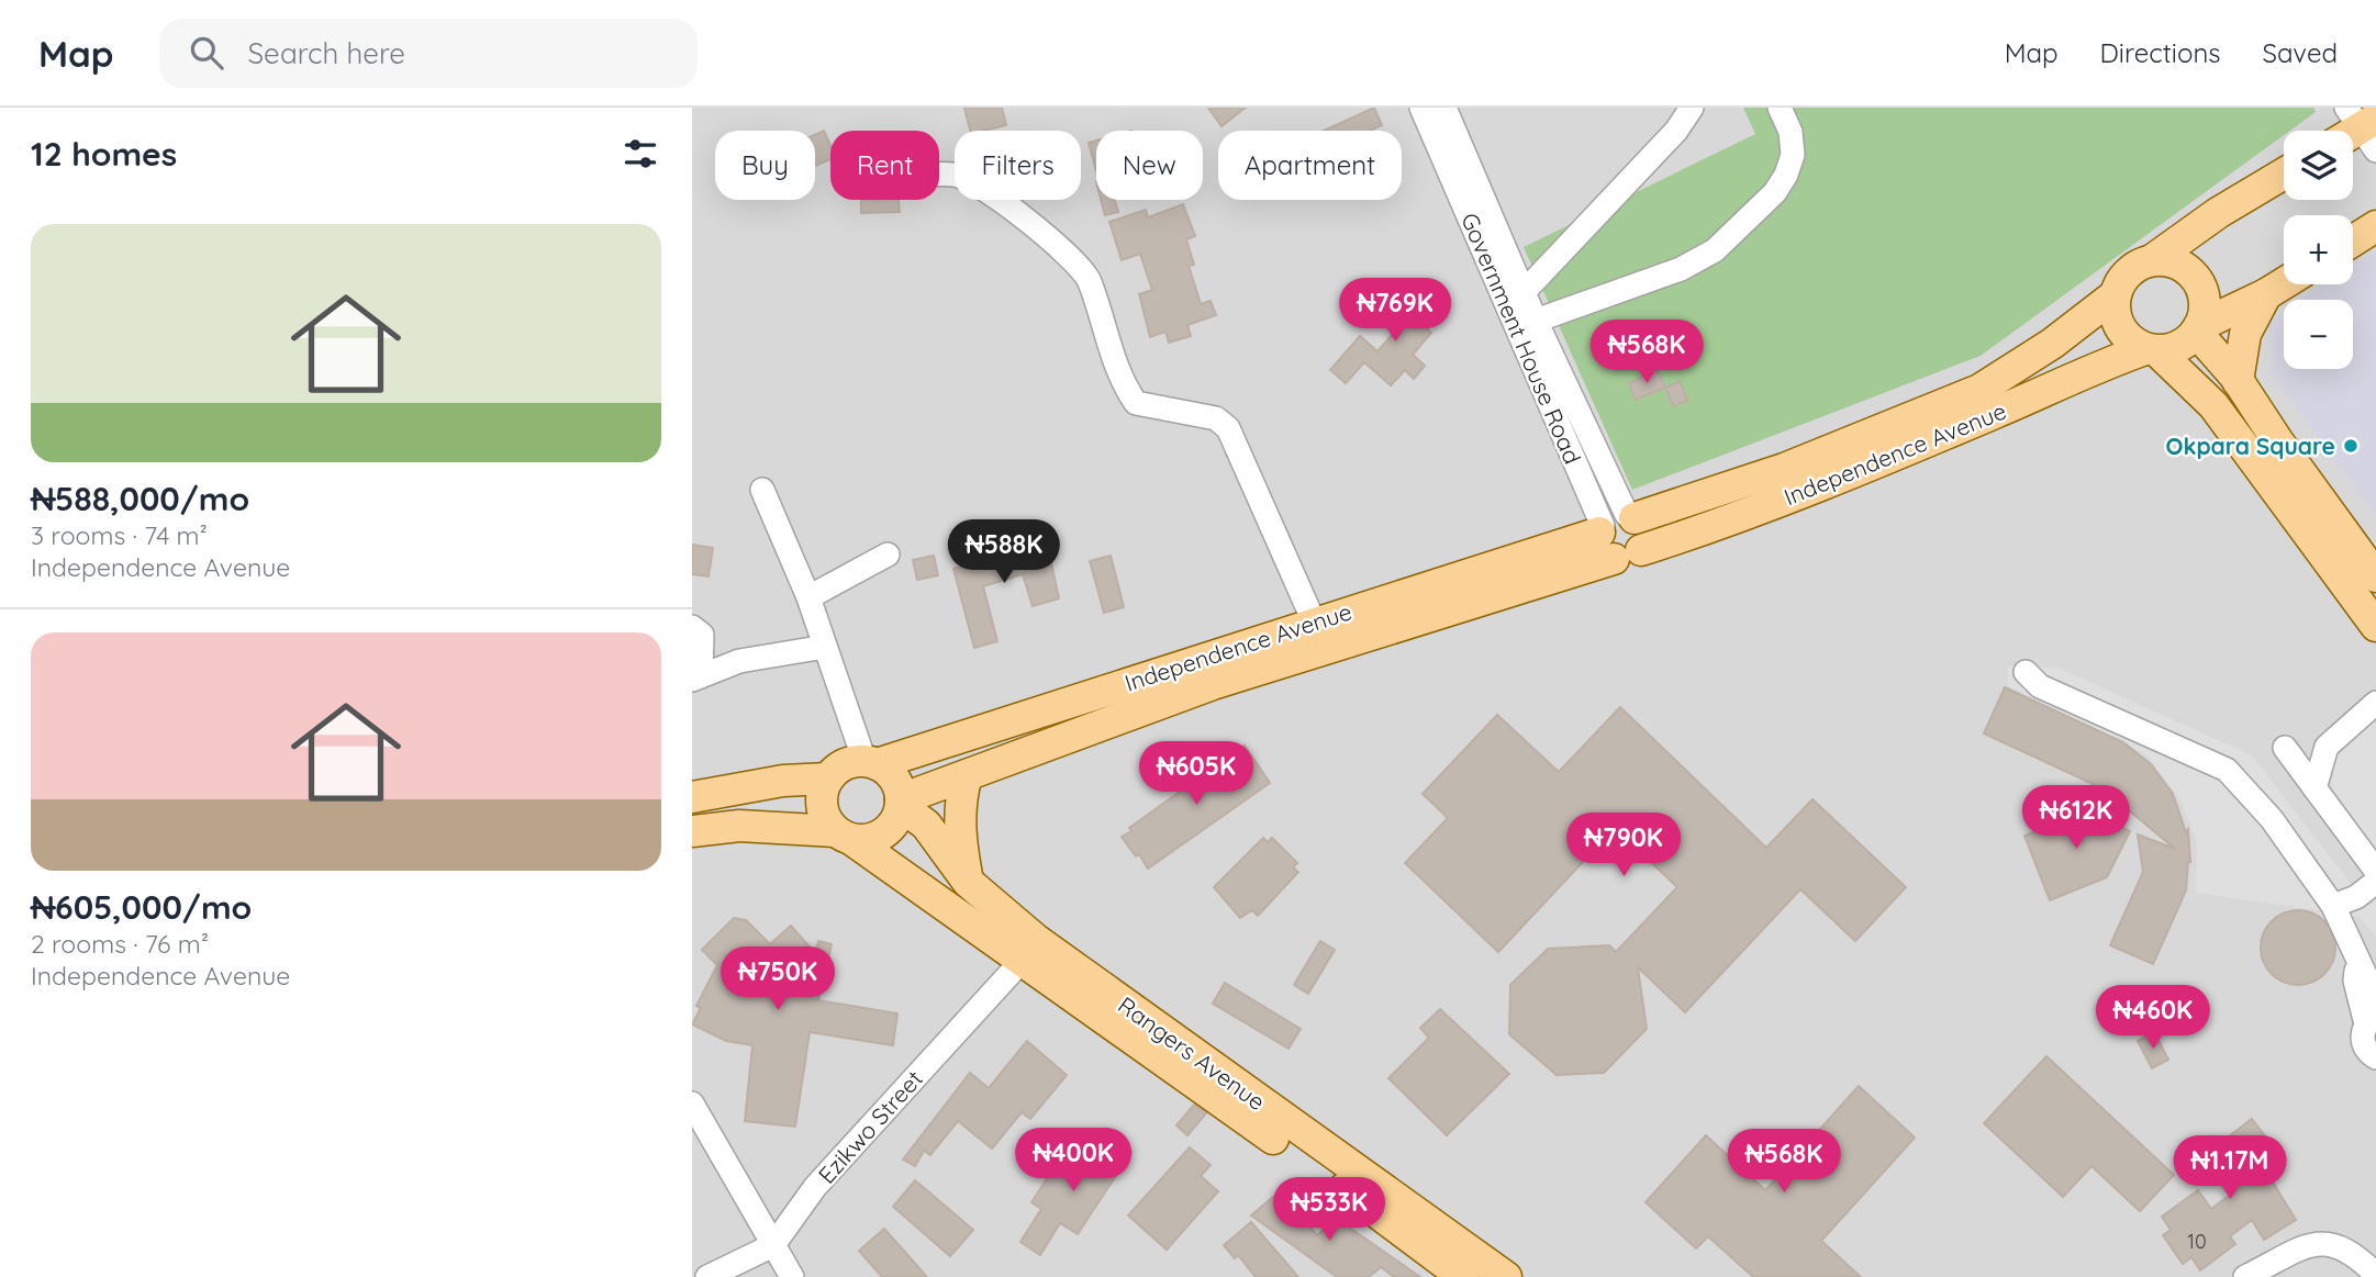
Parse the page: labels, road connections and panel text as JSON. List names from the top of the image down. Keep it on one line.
{"streets":{"main road":["Independence Avenue","Rangers Avenue"],"street":["Government House Road","Ezikwo Street"]},"crossings":[["Government House Road","Independence Avenue"],["Independence Avenue","Rangers Avenue"],["Rangers Avenue","Ezikwo Street"]],"places":["Okpara Square"],"house_numbers":["10"],"page":{"header":"Map","search":"Search here","nav":["Map","Directions","Saved"],"heading":"12 homes","map_buttons":["+","−"],"chip":["Buy","Rent","Filters","New","Apartment"],"list":[{"name":"₦588,000/mo","note":"3 rooms · 74 m² · Independence Avenue"},{"name":"₦605,000/mo","note":"2 rooms · 76 m² · Independence Avenue"}],"price":["₦769K","₦568K","₦588K","₦605K","₦612K","₦790K","₦750K","₦460K","₦400K","₦568K","₦1.17M","₦533K"]}}
